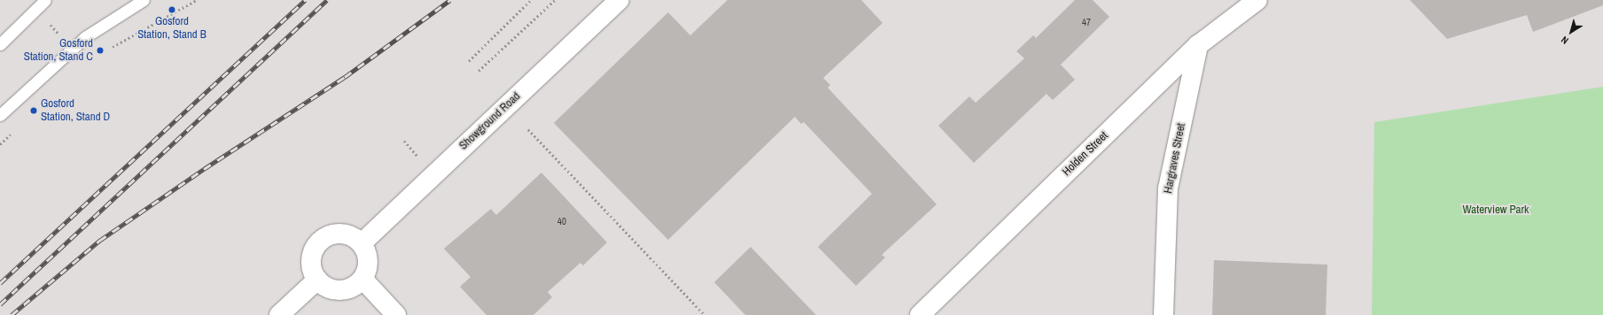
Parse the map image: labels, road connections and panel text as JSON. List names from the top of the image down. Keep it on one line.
{"streets":{"street":["Showground Road","Holden Street","Hargraves Street"]},"crossings":[["Holden Street","Hargraves Street"]],"parks":["Waterview Park"],"places":["Gosford Station, Stand B","Gosford Station, Stand C","Gosford Station, Stand D"],"house_numbers":["47","40"],"north":"bottom left"}
